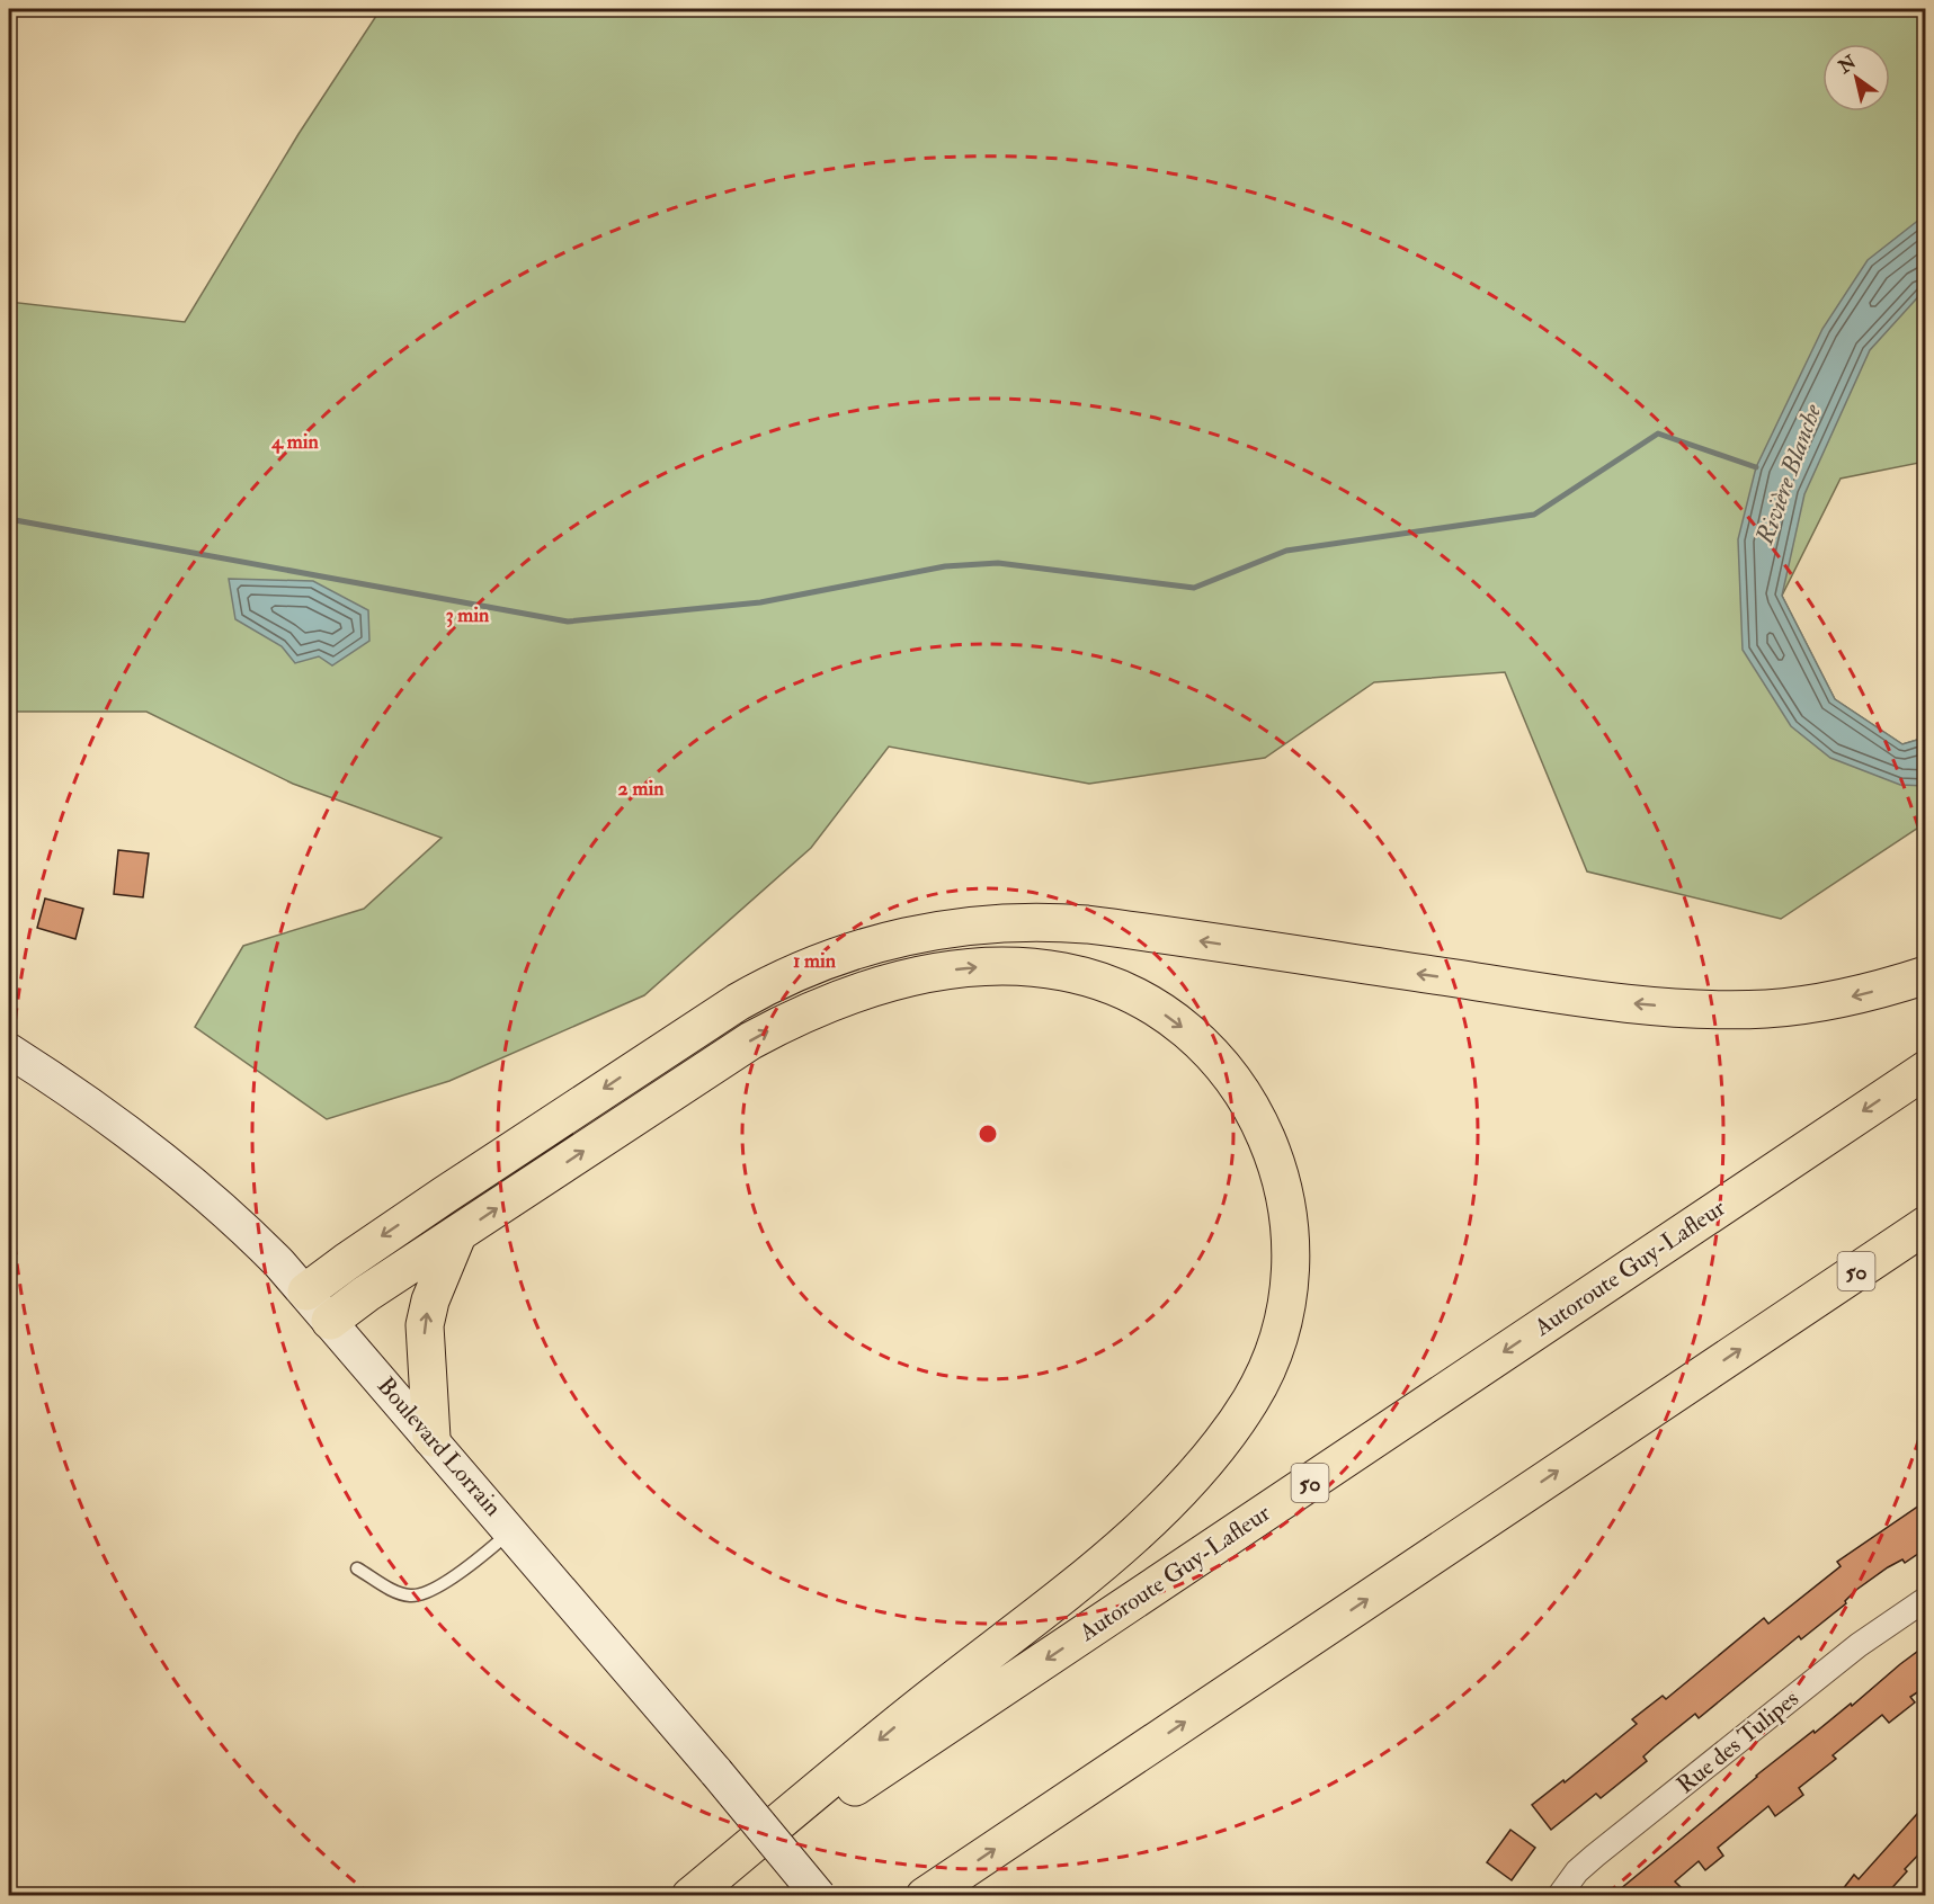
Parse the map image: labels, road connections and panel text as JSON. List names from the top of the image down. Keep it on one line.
{"streets":{"highway":["Autoroute Guy-Lafleur","50"],"main road":["Boulevard Lorrain"],"street":["Rue des Tulipes"]},"water":["Rivière Blanche"],"north":"top left","rings":["4 min","3 min","2 min","1 min"]}
